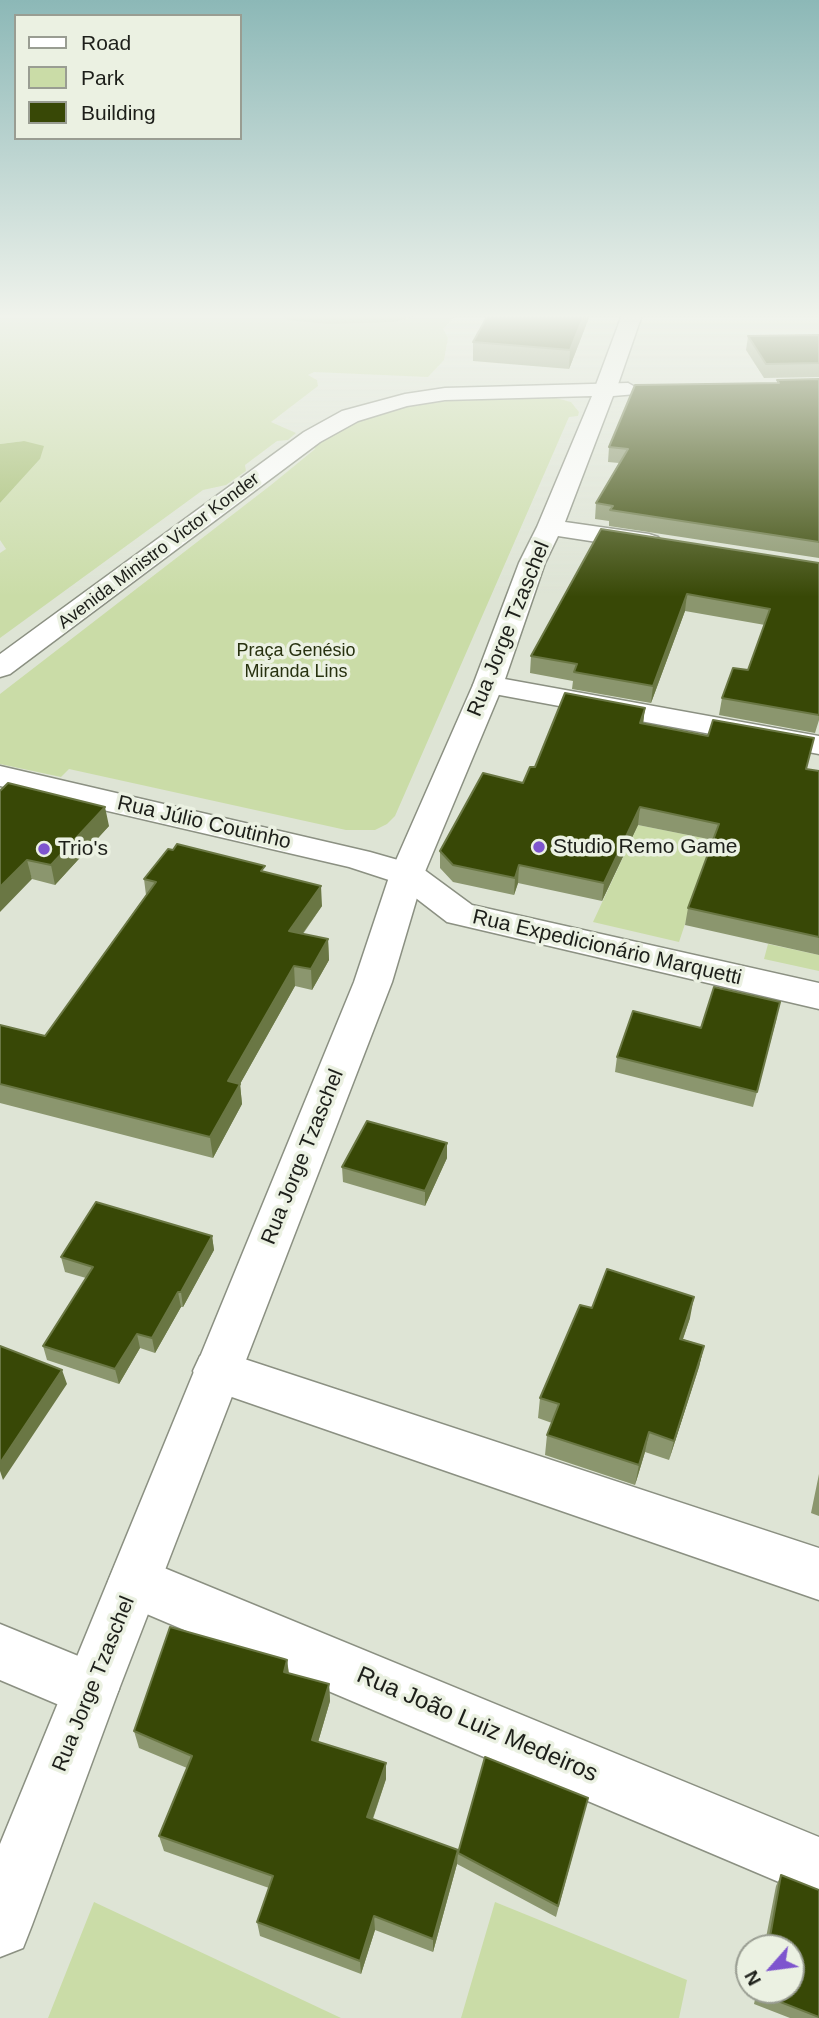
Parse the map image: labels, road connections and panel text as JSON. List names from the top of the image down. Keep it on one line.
{"streets":{"main road":["Avenida Ministro Victor Konder","Rua Jorge Tzaschel","Rua Júlio Coutinho","Rua Expedicionário Marquetti","Rua João Luiz Medeiros"]},"crossings":[["Rua Jorge Tzaschel","Rua Júlio Coutinho"],["Rua Jorge Tzaschel","Rua Expedicionário Marquetti"],["Rua Jorge Tzaschel","Rua João Luiz Medeiros"],["Rua Júlio Coutinho","Rua Expedicionário Marquetti"]],"parks":["Praça Genésio Miranda Lins"],"places":["Studio Remo Game","Trio's"],"legend":["Road","Park","Building"],"north":"bottom left"}
